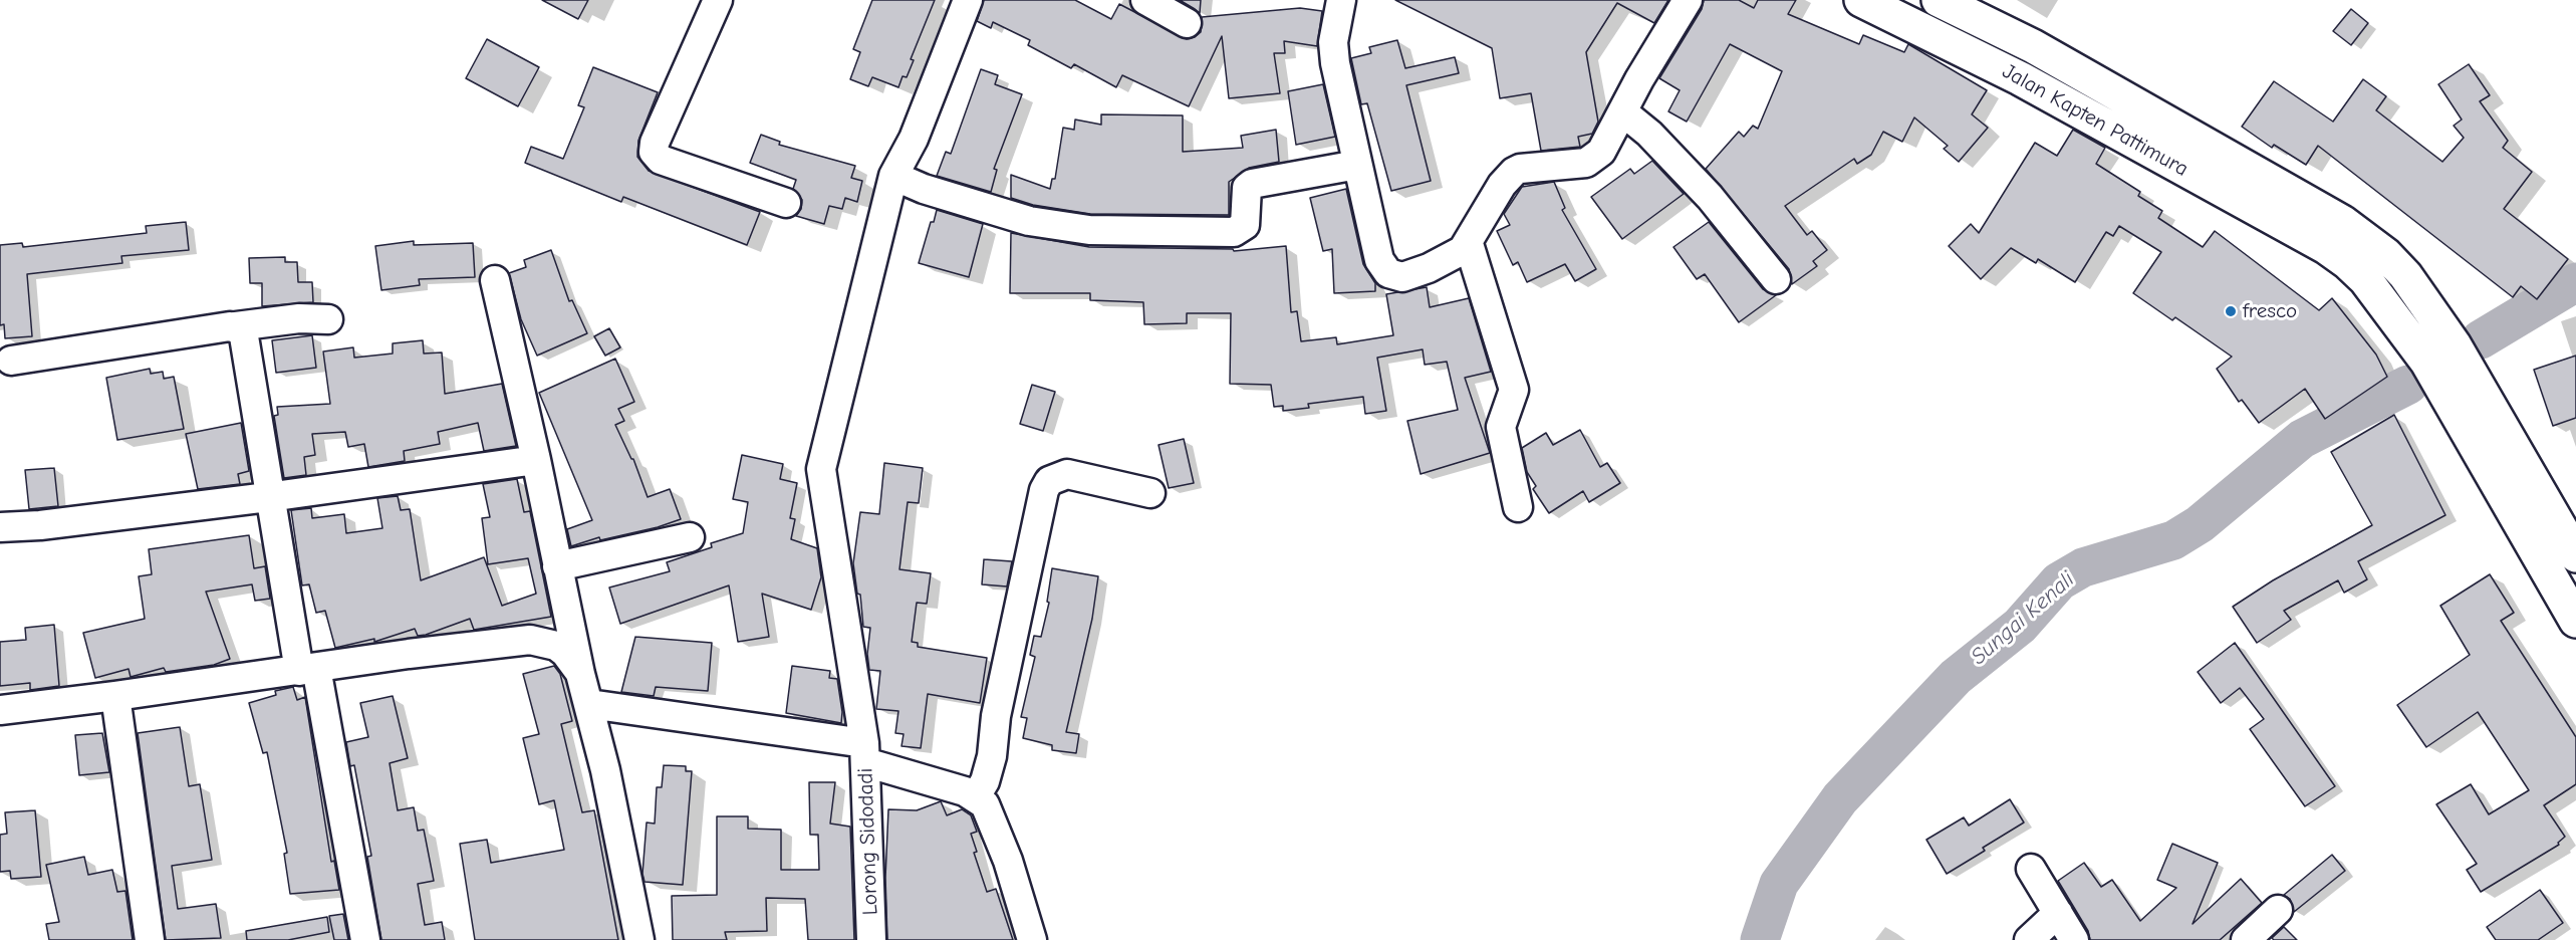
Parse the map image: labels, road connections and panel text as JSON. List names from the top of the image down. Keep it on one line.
{"streets":{"main road":["Jalan Kapten Pattimura"],"street":["Lorong Sidodadi"]},"water":["Sungai Kenali"],"places":["fresco"]}
